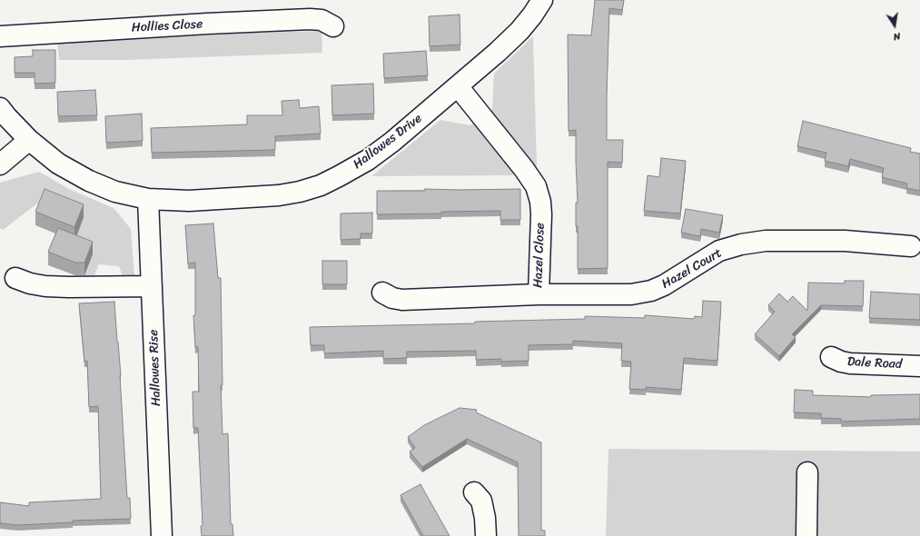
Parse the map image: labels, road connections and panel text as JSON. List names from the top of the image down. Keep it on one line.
{"streets":{"street":["Hollies Close","Hallowes Drive","Hazel Close","Hazel Court","Dale Road","Hallowes Rise"]},"crossings":[["Hallowes Drive","Hazel Close"],["Hallowes Drive","Hallowes Rise"],["Hazel Close","Hazel Court"]],"north":"bottom"}
